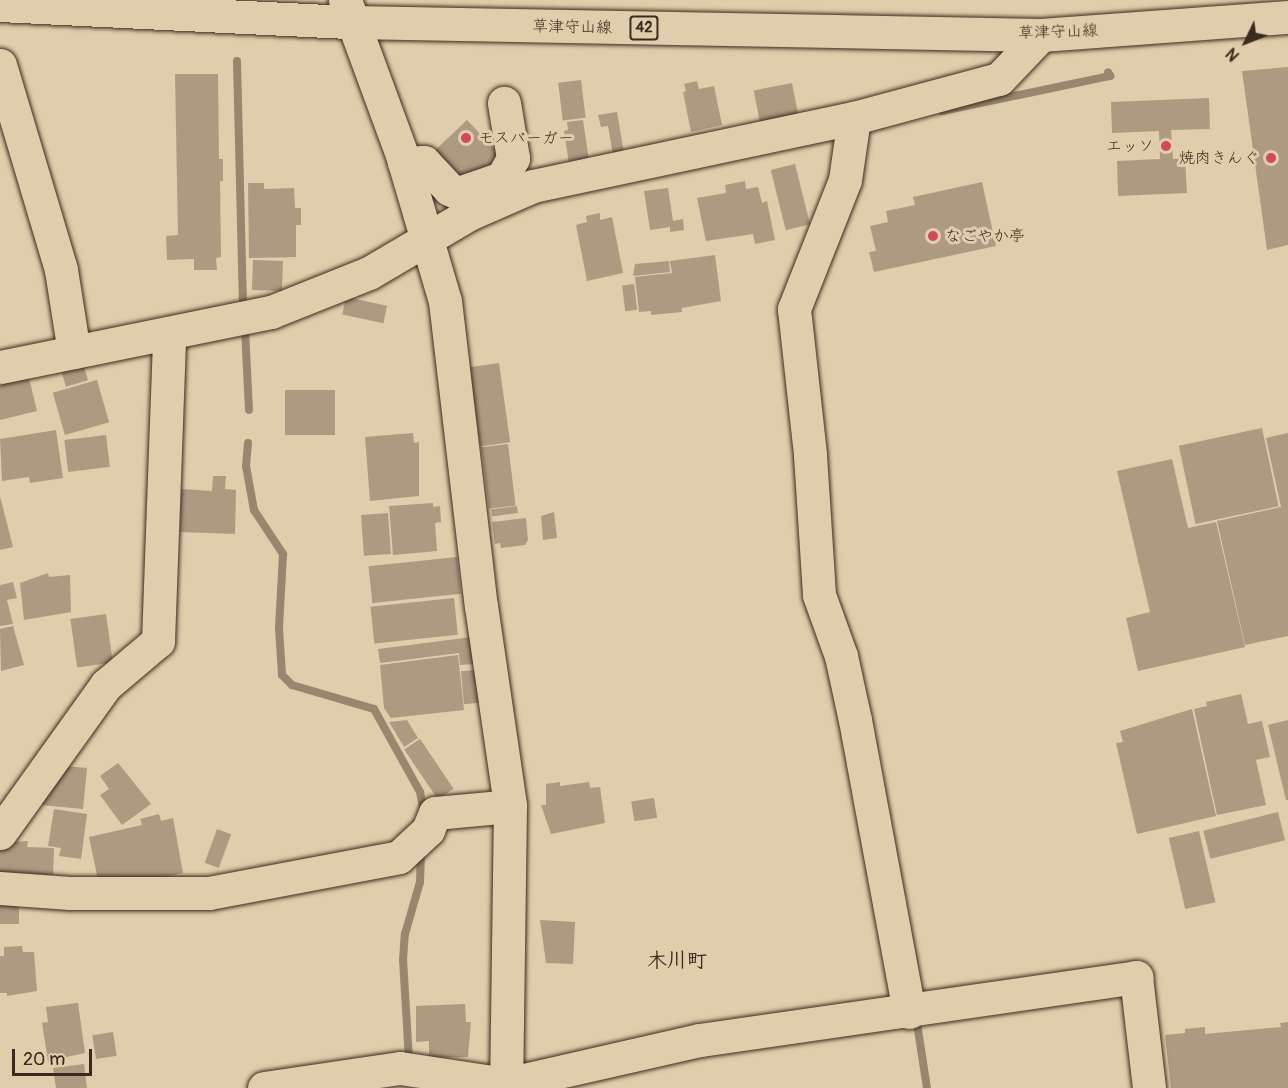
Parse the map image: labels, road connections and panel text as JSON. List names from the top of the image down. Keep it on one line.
{"streets":{"street":["草津守山線","42"]},"districts":["木川町"],"places":["モスバーガー","エッソ","焼肉きんぐ","なごやか亭"],"scale_bar":"20 m","north":"bottom left"}
